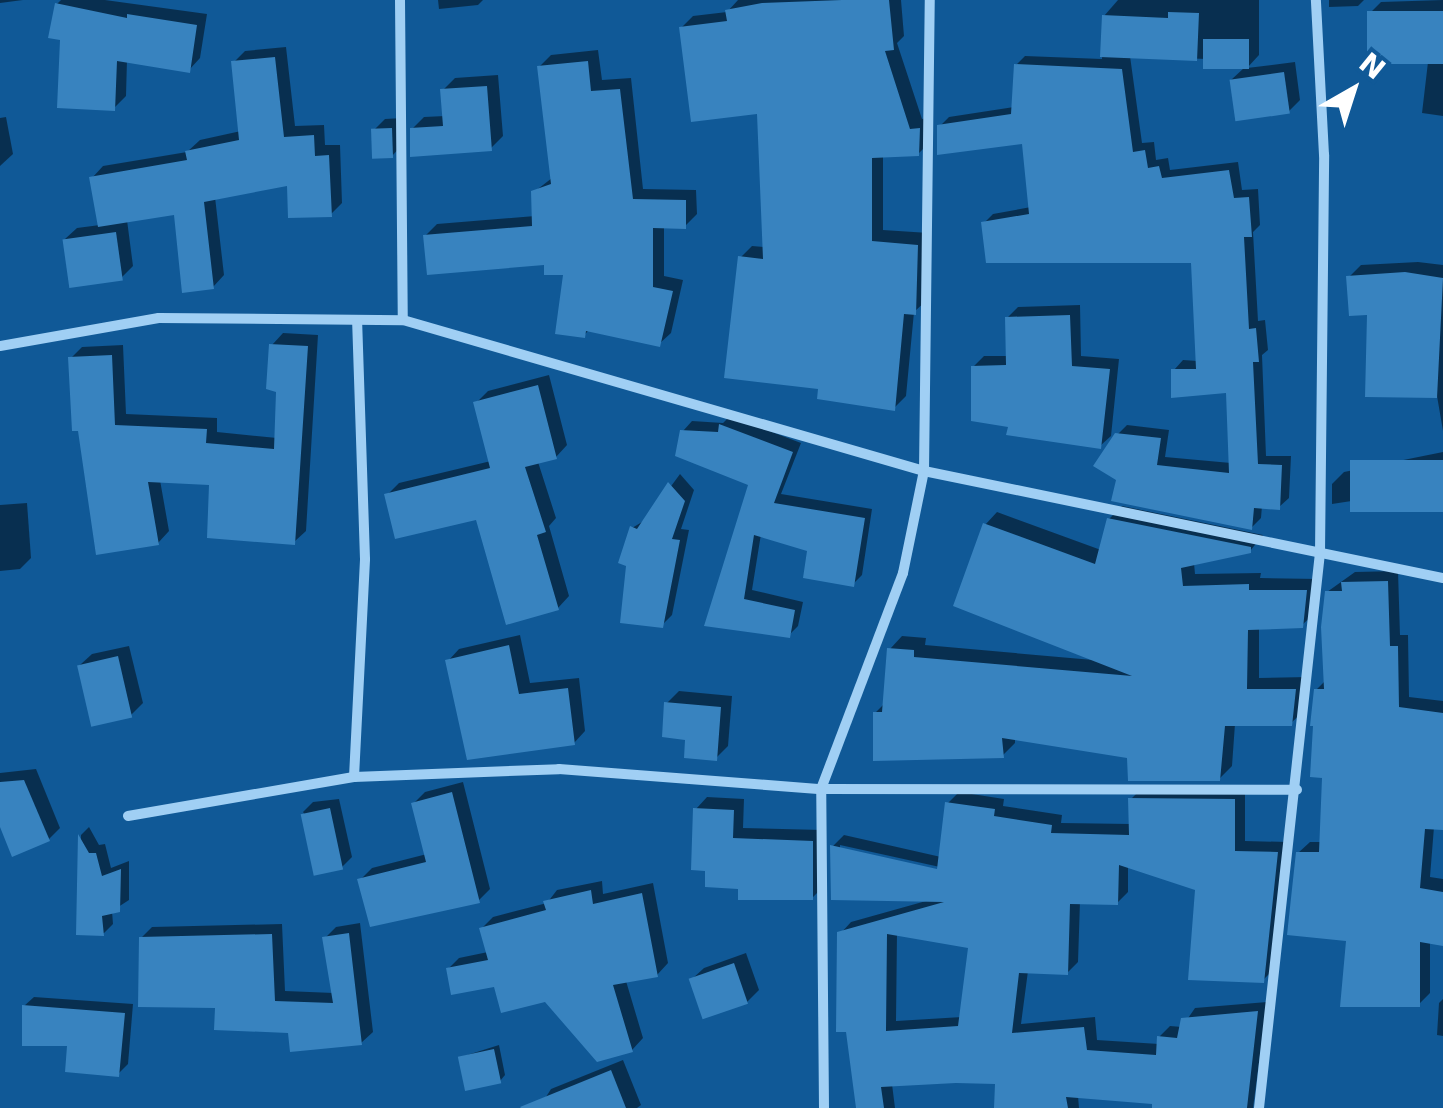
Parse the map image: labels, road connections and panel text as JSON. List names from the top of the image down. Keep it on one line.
{"north":"top right"}
